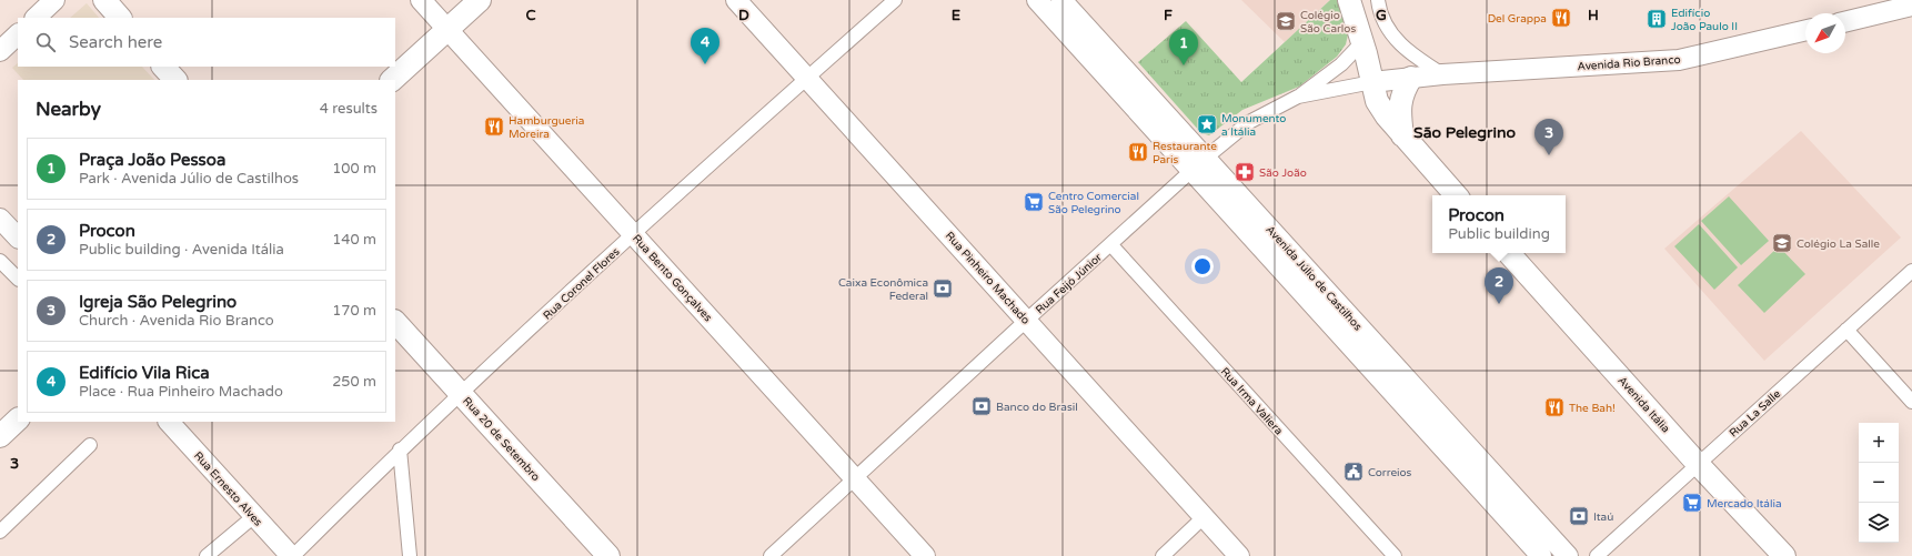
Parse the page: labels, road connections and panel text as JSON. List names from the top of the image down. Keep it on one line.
{"streets":{"main road":["Avenida Itália","Rua 20 de Setembro"],"street":["Avenida Rio Branco","Rua Bento Gonçalves","Rua Pinheiro Machado","Avenida Júlio de Castilhos","Rua Coronel Flores","Rua Feijó Júnior","Rua Irma Valiera","Rua La Salle","Rua Ernesto Alves"]},"crossings":[["Avenida Rio Branco","Rua Feijó Júnior"],["Rua Bento Gonçalves","Rua Coronel Flores"],["Rua Bento Gonçalves","Rua Feijó Júnior"],["Rua Pinheiro Machado","Rua Coronel Flores"],["Rua Pinheiro Machado","Rua Feijó Júnior"],["Avenida Júlio de Castilhos","Rua Feijó Júnior"],["Rua Coronel Flores","Rua 20 de Setembro"],["Rua Coronel Flores","Rua Ernesto Alves"],["Rua Feijó Júnior","Rua Irma Valiera"],["Avenida Itália","Rua La Salle"]],"districts":["São Pelegrino"],"places":{"restaurant":["Del Grappa","Hamburgueria Moreira","Restaurante Paris","The Bah!"],"building":["Edifício João Paulo II"],"school or university":["Colégio São Carlos","Colégio La Salle"],"place":["Monumento a Itália"],"pharmacy":["São João"],"supermarket":["Centro Comercial São Pelegrino","Mercado Itália"],"bank":["Caixa Econômica Federal","Banco do Brasil","Itaú"],"public building":["Correios"]},"north":"bottom left","page":{"search":"Search here","pins":["4","1","3","2"],"heading":["Nearby","4 results"],"list":[{"mark":"1","name":"Praça João Pessoa","note":"Park · Avenida Júlio de Castilhos","value":"100 m"},{"mark":"2","name":"Procon","note":"Public building · Avenida Itália","value":"140 m"},{"mark":"3","name":"Igreja São Pelegrino","note":"Church · Avenida Rio Branco","value":"170 m"},{"mark":"4","name":"Edifício Vila Rica","note":"Place · Rua Pinheiro Machado","value":"250 m"}],"popup":["Procon","Public building"],"map_buttons":["+","−"]},"grid":{"columns":["C","D","E","F","G","H"],"rows":["3"]}}
